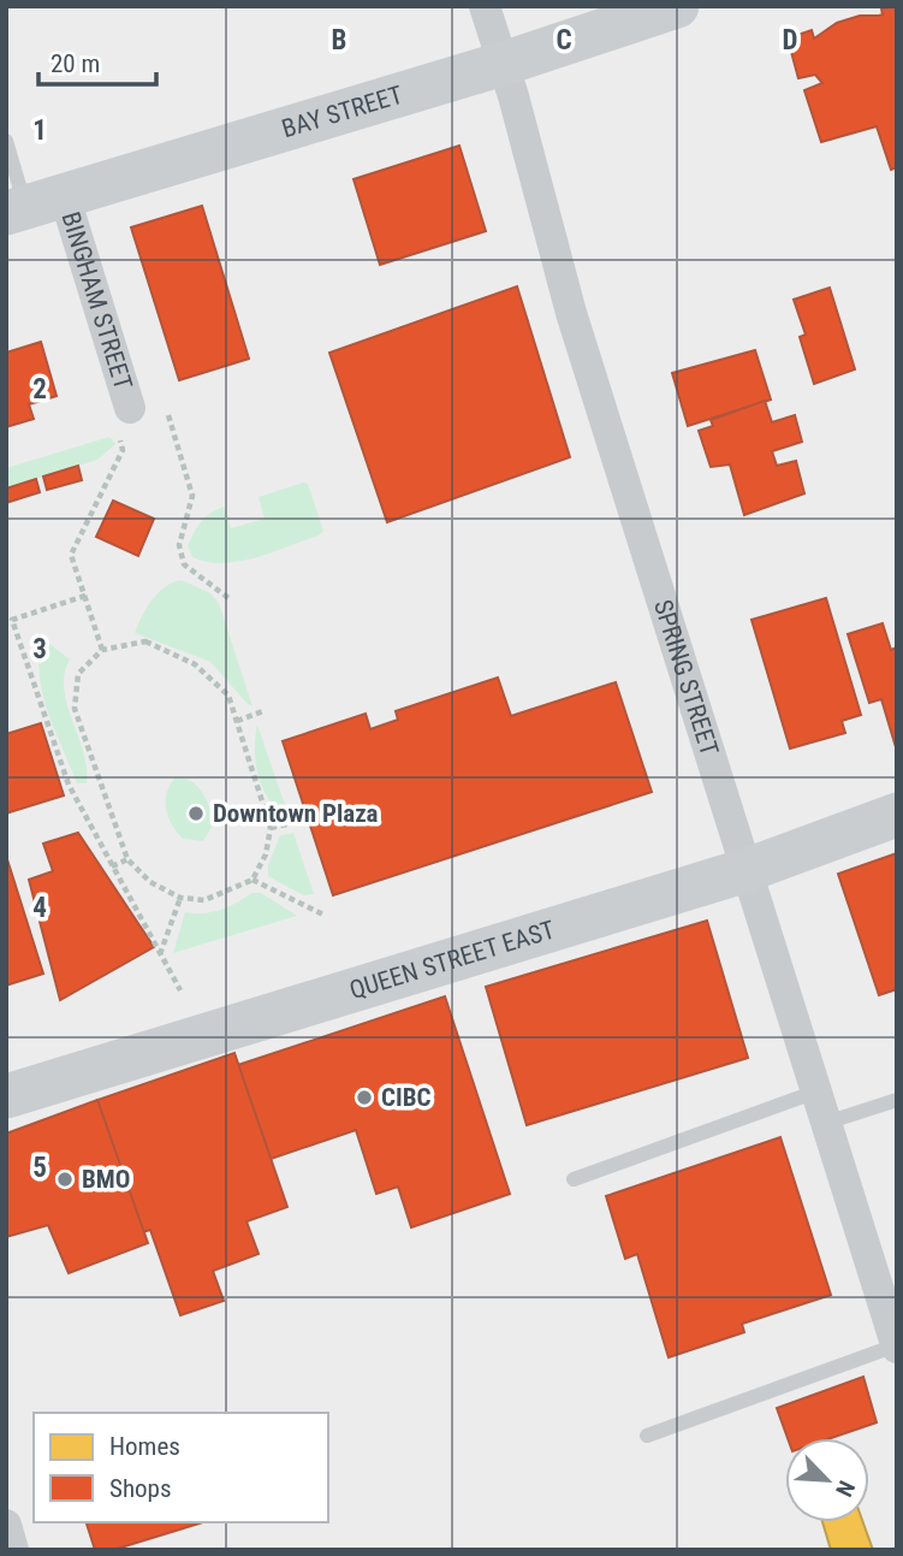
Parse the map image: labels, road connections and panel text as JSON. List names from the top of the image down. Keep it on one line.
{"streets":{"main road":["BAY STREET","QUEEN STREET EAST"],"street":["BINGHAM STREET","SPRING STREET"]},"crossings":[["BAY STREET","BINGHAM STREET"],["BAY STREET","SPRING STREET"],["SPRING STREET","QUEEN STREET EAST"]],"places":["Downtown Plaza","CIBC","BMO"],"legend":["Homes","Shops"],"scale_bar":"20 m","north":"bottom right","grid":{"columns":["B","C","D"],"rows":["1","2","3","4","5"]}}
